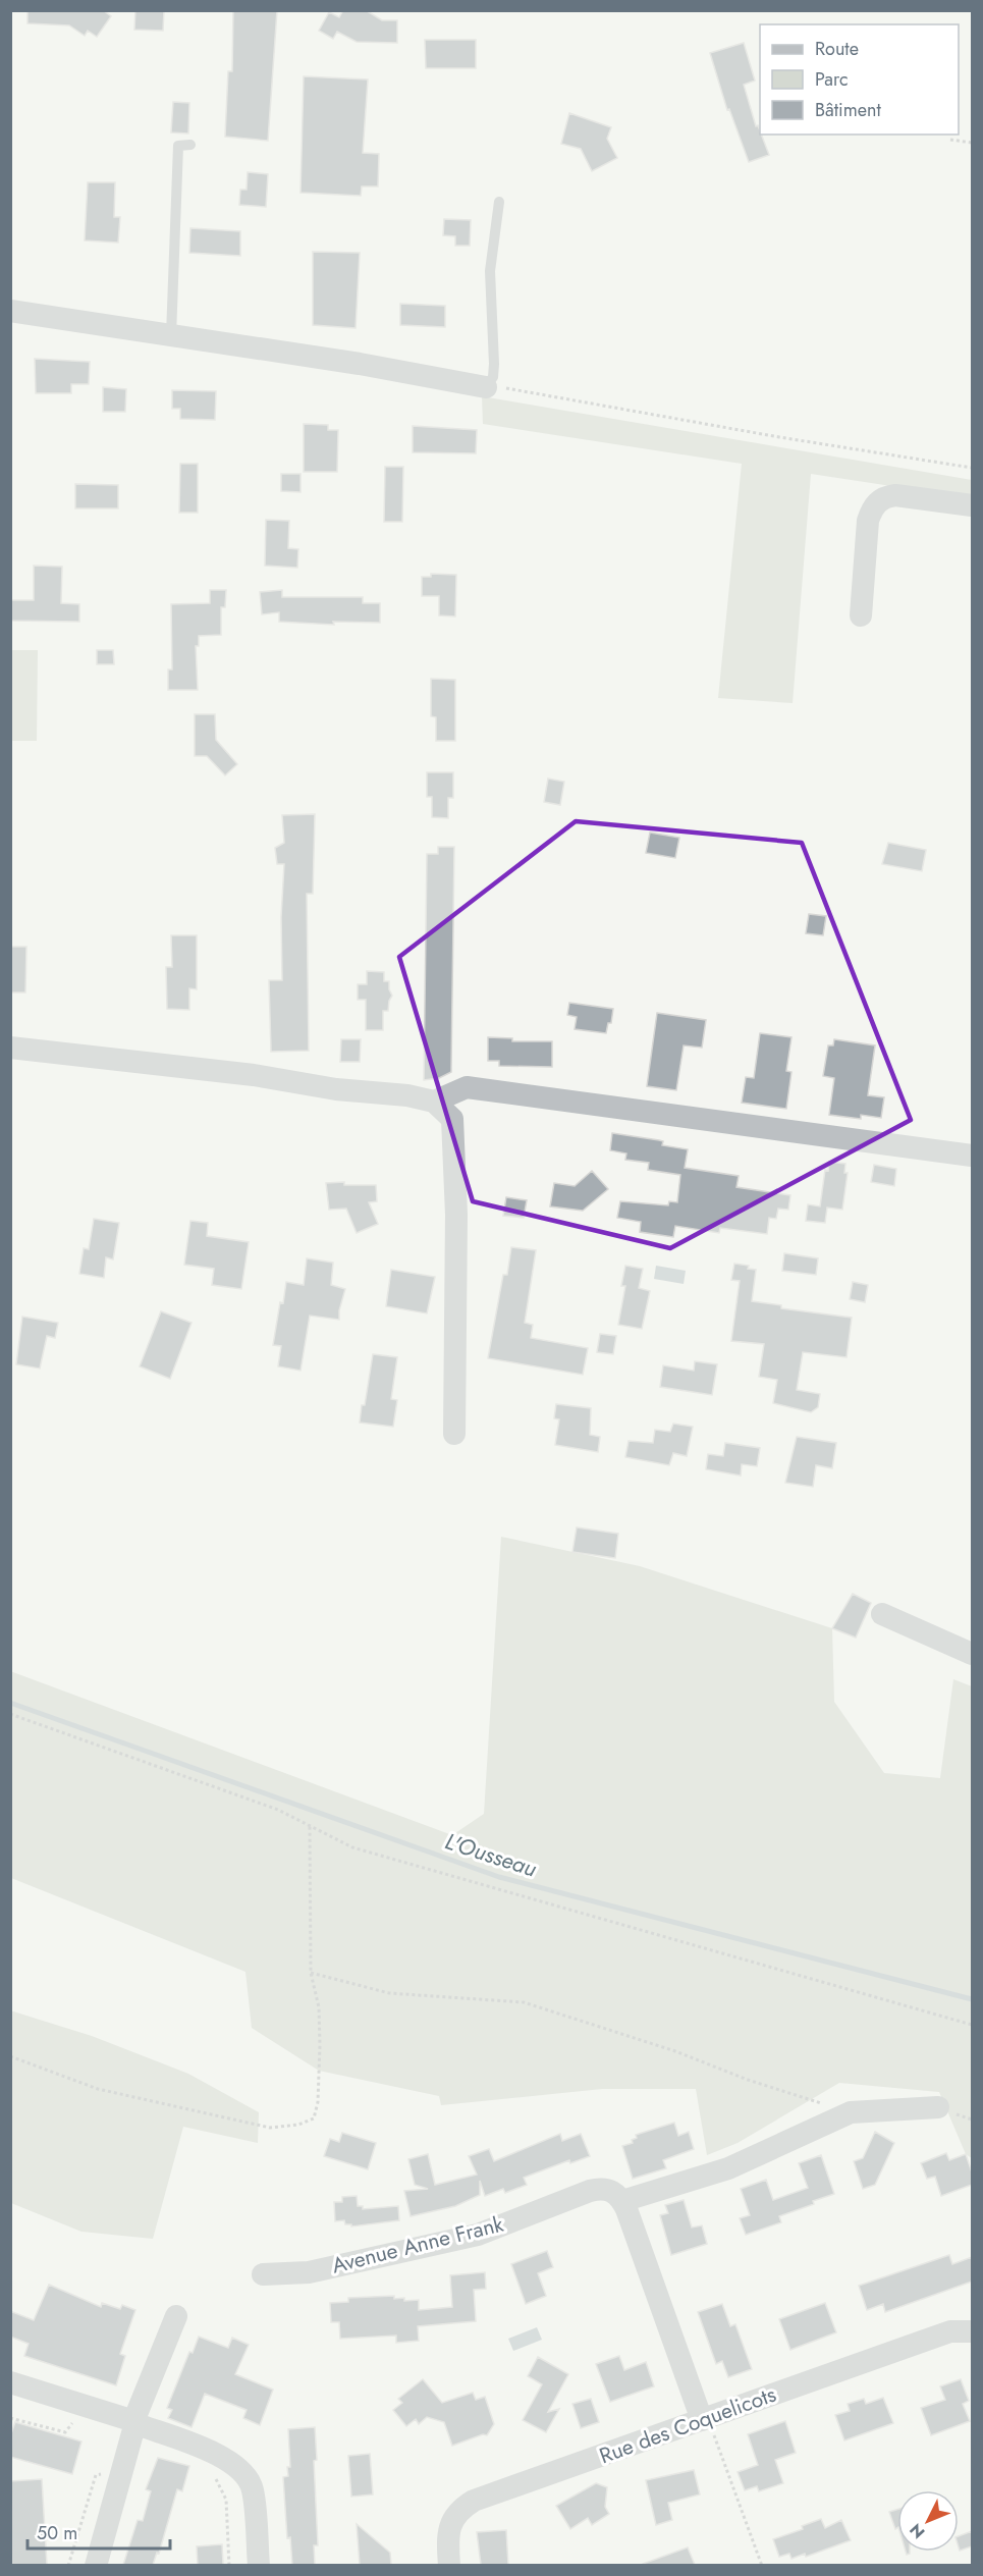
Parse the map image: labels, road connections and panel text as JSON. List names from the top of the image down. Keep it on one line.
{"streets":{"street":["Avenue Anne Frank","Rue des Coquelicots"]},"water":["L'Ousseau"],"legend":["Route","Parc","Bâtiment"],"scale_bar":"50 m","north":"bottom left"}
